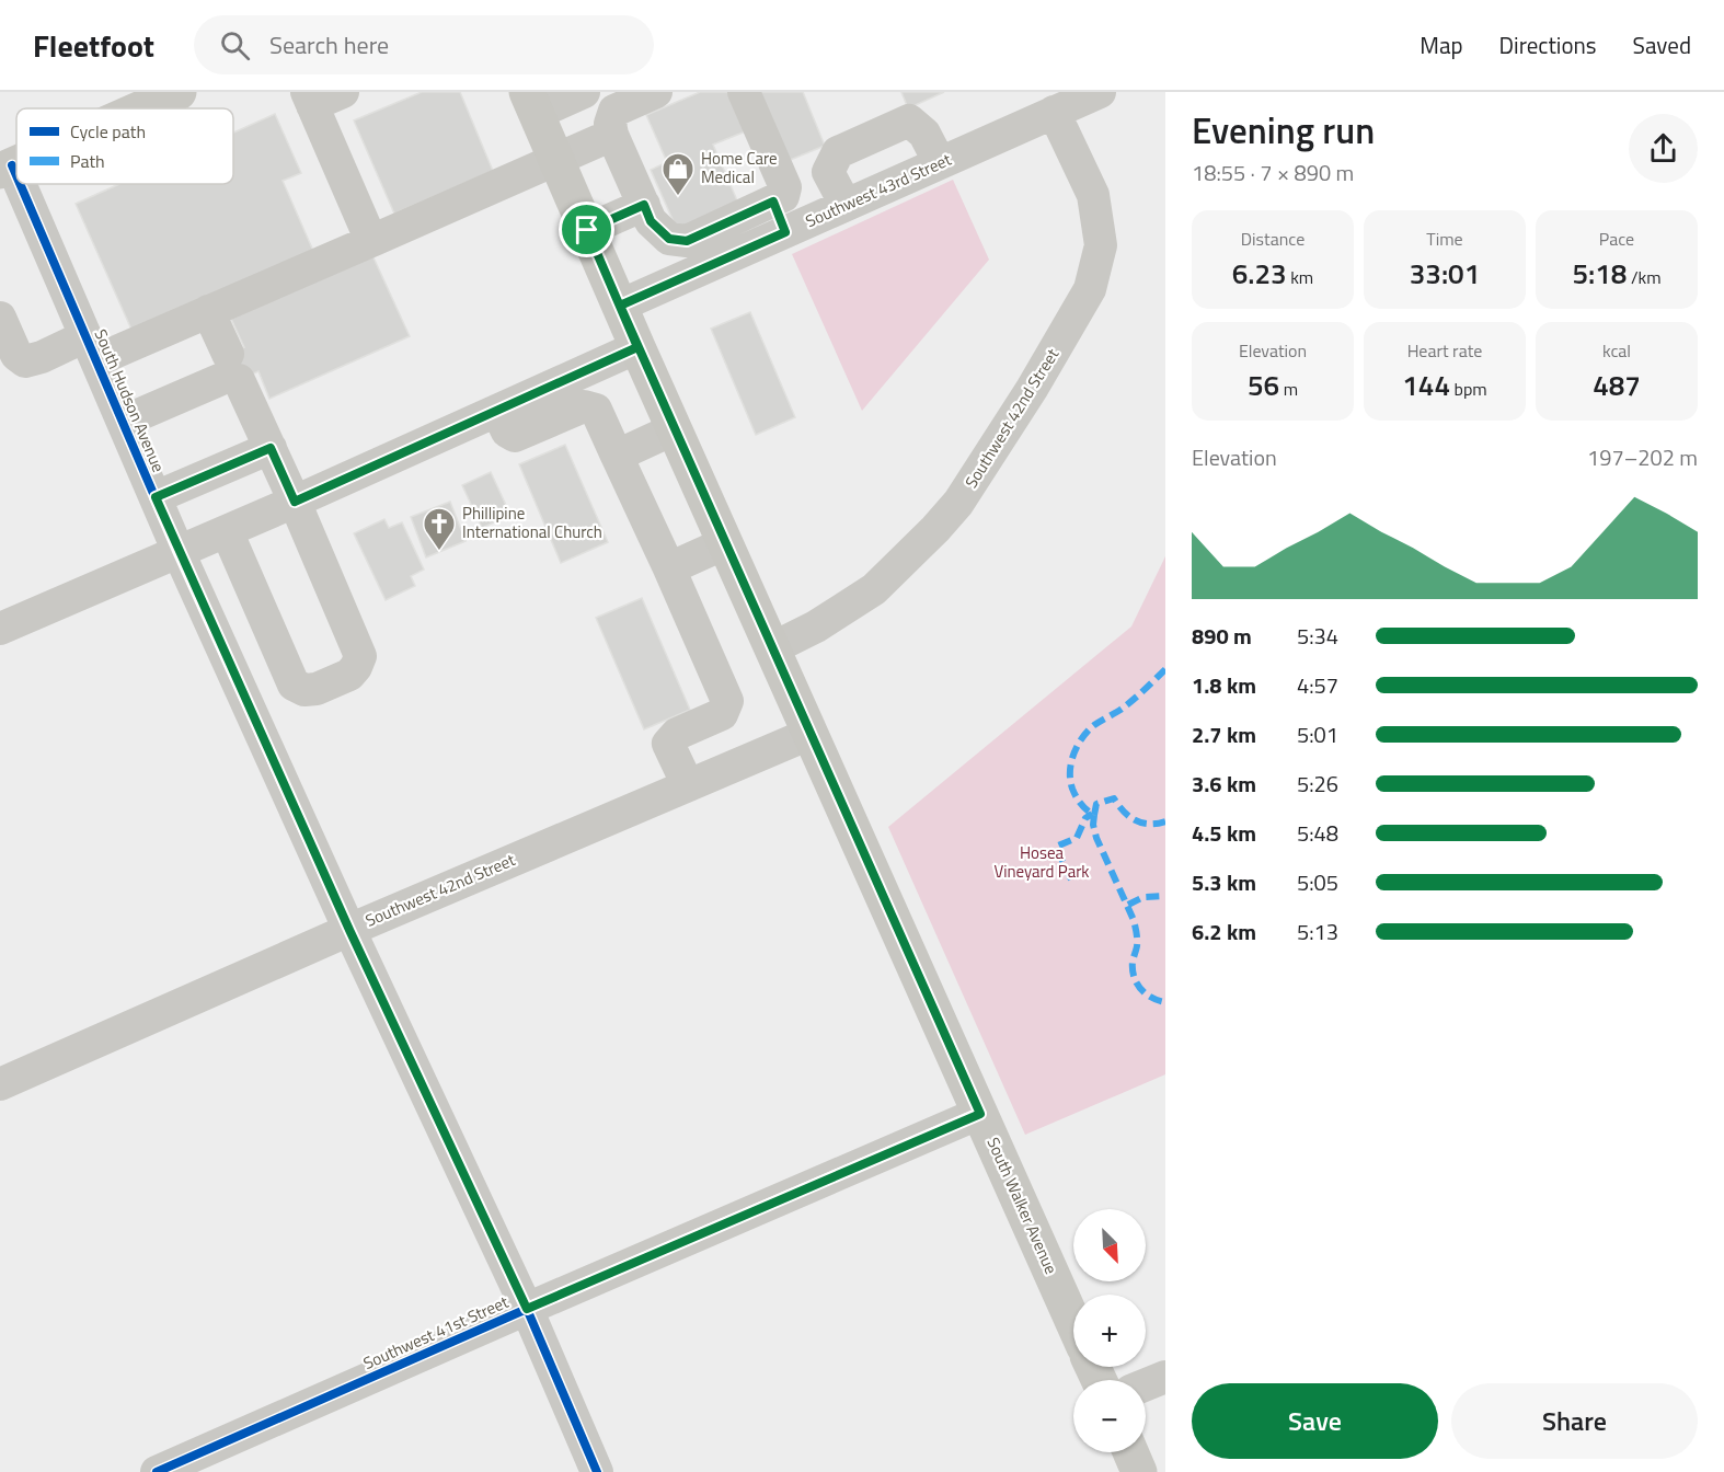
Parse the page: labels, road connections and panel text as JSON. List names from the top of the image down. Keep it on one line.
{"streets":{"main road":["South Walker Avenue"],"street":["Southwest 43rd Street","South Hudson Avenue","Southwest 42nd Street","Southwest 41st Street"]},"crossings":[["Southwest 43rd Street","Southwest 42nd Street"],["Southwest 43rd Street","South Walker Avenue"],["South Hudson Avenue","Southwest 42nd Street"],["South Hudson Avenue","Southwest 41st Street"],["Southwest 42nd Street","South Walker Avenue"],["South Walker Avenue","Southwest 41st Street"]],"parks":["Hosea Vineyard Park"],"places":{"shop":["Home Care Medical"],"church":["Phillipine International Church"]},"legend":["Cycle path","Path"],"north":"bottom right","page":{"header":"Fleetfoot","search":"Search here","nav":["Map","Directions","Saved"],"heading":["Evening run","18:55 · 7 × 890 m"],"stats":[["Distance","6.23 km"],["Time","33:01"],["Pace","5:18 /km"],["Elevation","56 m"],["Heart rate","144 bpm"],["kcal","487"]],"chart":["Elevation","197–202 m"],"list":[{"name":"890 m","note":"5:34"},{"name":"1.8 km","note":"4:57"},{"name":"2.7 km","note":"5:01"},{"name":"3.6 km","note":"5:26"},{"name":"4.5 km","note":"5:48"},{"name":"5.3 km","note":"5:05"},{"name":"6.2 km","note":"5:13"}],"map_buttons":["+","−"],"buttons":["Save","Share"]}}
